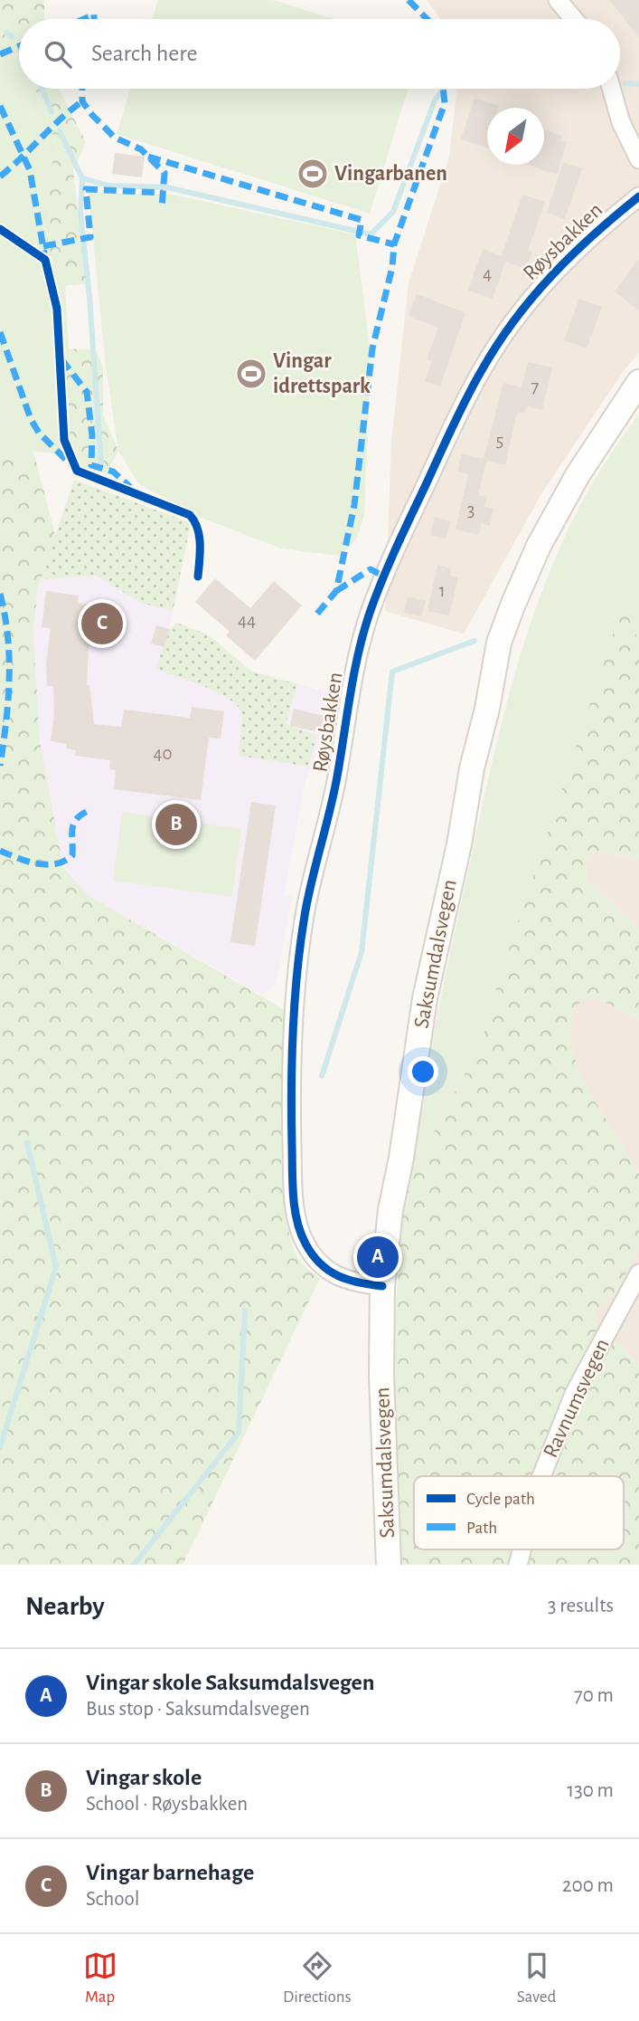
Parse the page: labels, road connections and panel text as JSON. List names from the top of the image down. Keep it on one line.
{"streets":{"main road":["Saksumdalsvegen"],"street":["Røysbakken","Ravnumsvegen"]},"crossings":[["Røysbakken","Saksumdalsvegen"]],"places":{"sports":["Vingarbanen","Vingar idrettspark"]},"house_numbers":["4","7","5","3","1","44","40"],"legend":["Cycle path","Path"],"north":"bottom left","page":{"search":"Search here","pins":["C","B","A"],"heading":["Nearby","3 results"],"list":[{"mark":"A","name":"Vingar skole Saksumdalsvegen","note":"Bus stop · Saksumdalsvegen","value":"70 m"},{"mark":"B","name":"Vingar skole","note":"School · Røysbakken","value":"130 m"},{"mark":"C","name":"Vingar barnehage","note":"School","value":"200 m"}],"nav":["Map","Directions","Saved"]}}
